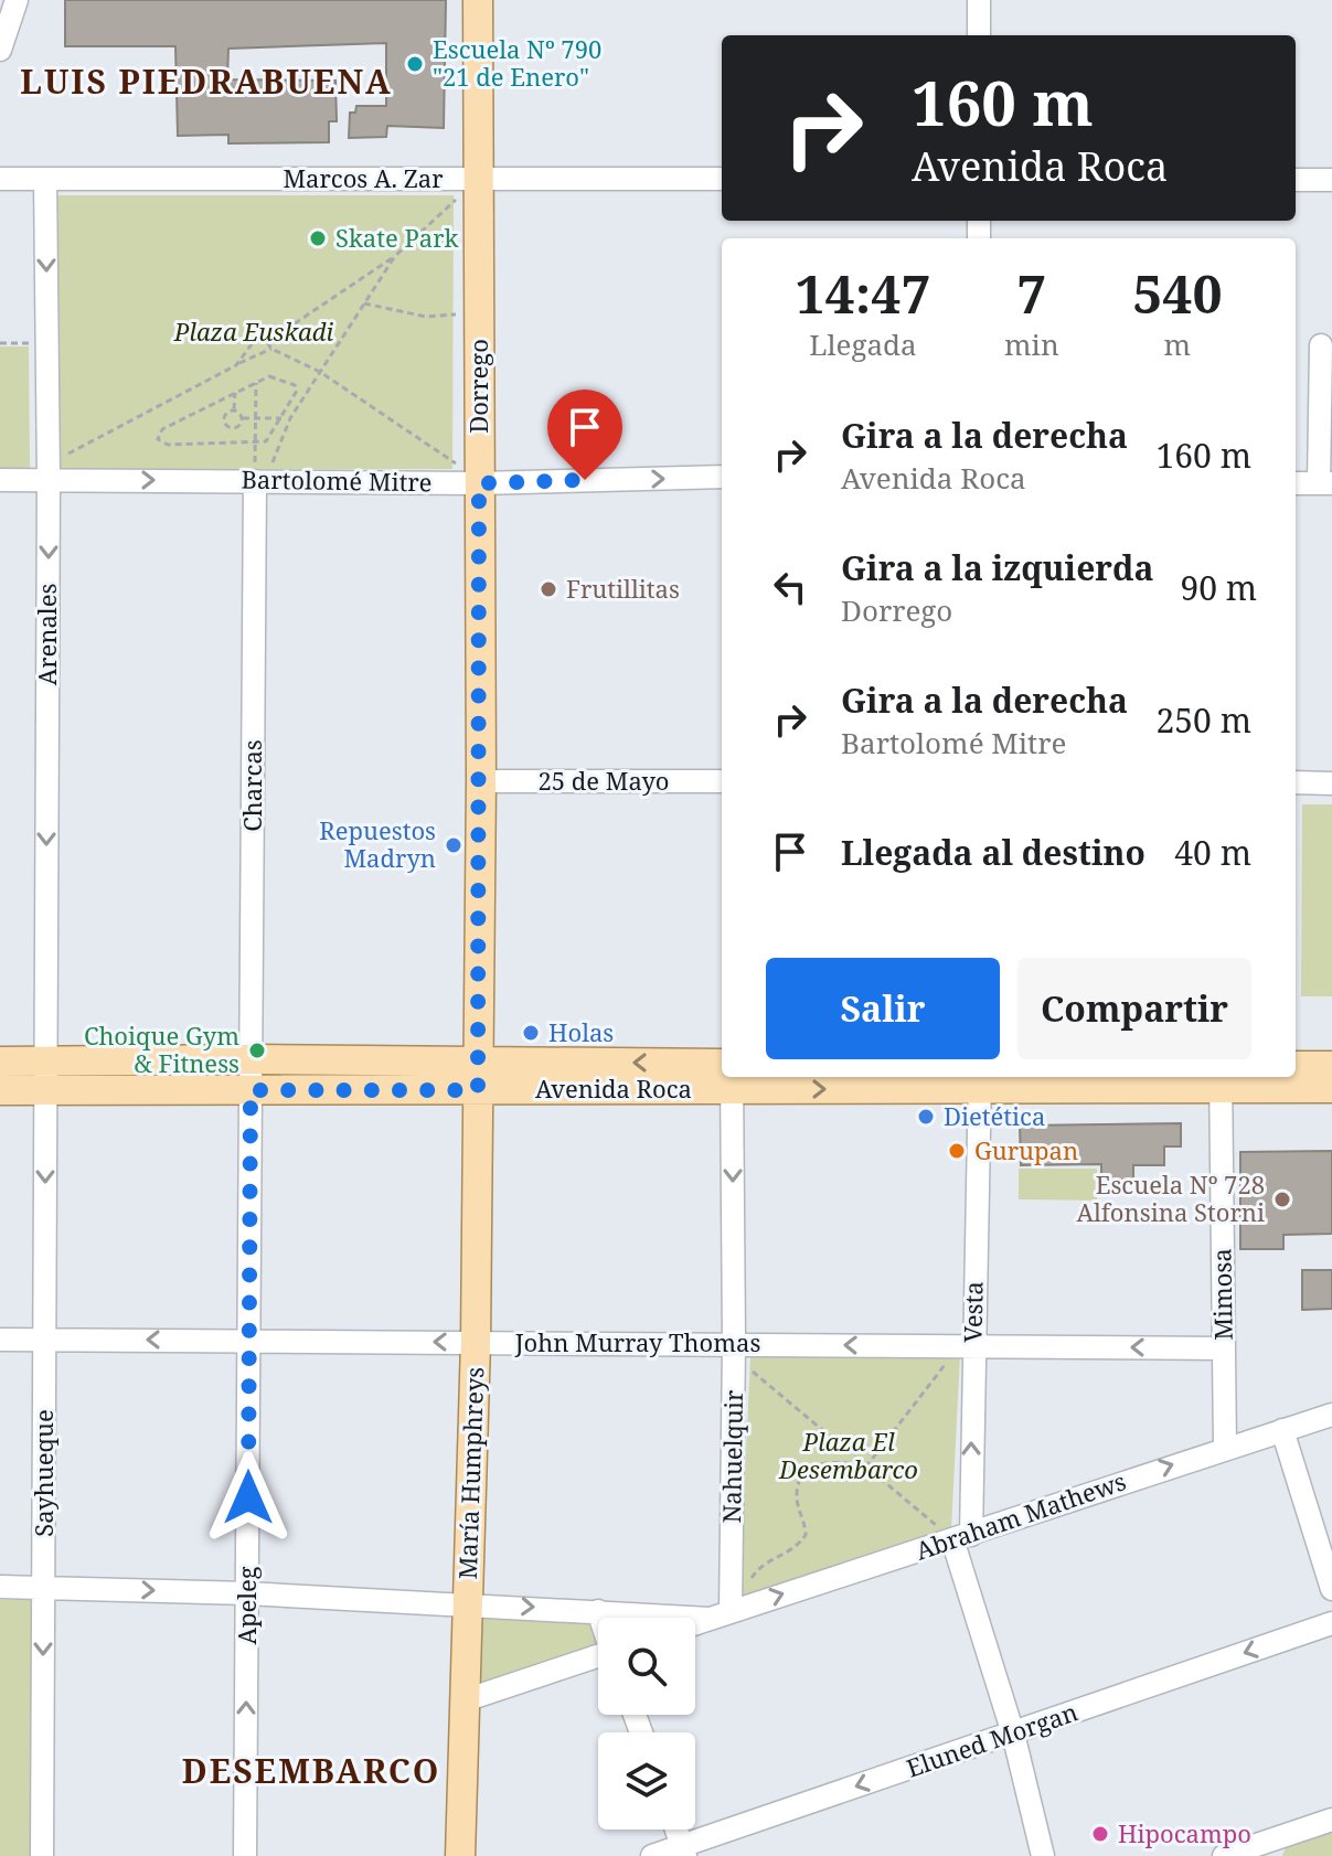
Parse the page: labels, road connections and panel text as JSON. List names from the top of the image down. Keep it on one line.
{"streets":{"main road":["Dorrego","Avenida Roca","María Humphreys"],"street":["Marcos A. Zar","Bartolomé Mitre","Arenales","25 de Mayo","Charcas","Mimosa","Vesta","John Murray Thomas","Nahuelquir","Sayhueque","Abraham Mathews","Apeleg","Eluned Morgan"]},"crossings":[["Marcos A. Zar","Dorrego"],["Marcos A. Zar","Arenales"],["Dorrego","Bartolomé Mitre"],["Dorrego","25 de Mayo"],["Dorrego","Avenida Roca"],["Dorrego","María Humphreys"],["Bartolomé Mitre","Arenales"],["Bartolomé Mitre","Charcas"],["Arenales","Avenida Roca"],["Arenales","Sayhueque"],["Charcas","Avenida Roca"],["Charcas","Apeleg"],["Avenida Roca","Mimosa"],["Avenida Roca","Vesta"],["Avenida Roca","Sayhueque"],["Avenida Roca","María Humphreys"],["Avenida Roca","Apeleg"],["Mimosa","John Murray Thomas"],["Mimosa","Abraham Mathews"],["Vesta","John Murray Thomas"],["Vesta","Abraham Mathews"],["Vesta","Eluned Morgan"],["John Murray Thomas","Nahuelquir"],["John Murray Thomas","Sayhueque"],["John Murray Thomas","María Humphreys"],["John Murray Thomas","Apeleg"],["Nahuelquir","Abraham Mathews"],["Sayhueque","Abraham Mathews"],["María Humphreys","Abraham Mathews"],["Abraham Mathews","Apeleg"]],"one_way":["Bartolomé Mitre","Arenales","John Murray Thomas","Nahuelquir","Sayhueque","Abraham Mathews","Eluned Morgan"],"districts":["LUIS PIEDRABUENA","DESEMBARCO"],"parks":["Plaza Euskadi","Plaza El Desembarco"],"places":["Escuela Nº 790 \"21 de Enero\"","Skate Park","Frutillitas","Repuestos Madryn","Holas","Choique Gym & Fitness","Dietética","Gurupan","Escuela Nº 728 Alfonsina Storni","Hipocampo"],"page":{"turn":["160 m","Avenida Roca"],"eta":["14:47","Llegada","7","min","540","m"],"list":[{"name":"Gira a la derecha","note":"Avenida Roca","value":"160 m"},{"name":"Gira a la izquierda","note":"Dorrego","value":"90 m"},{"name":"Gira a la derecha","note":"Bartolomé Mitre","value":"250 m"},{"name":"Llegada al destino","value":"40 m"}],"buttons":["Salir","Compartir"]}}
